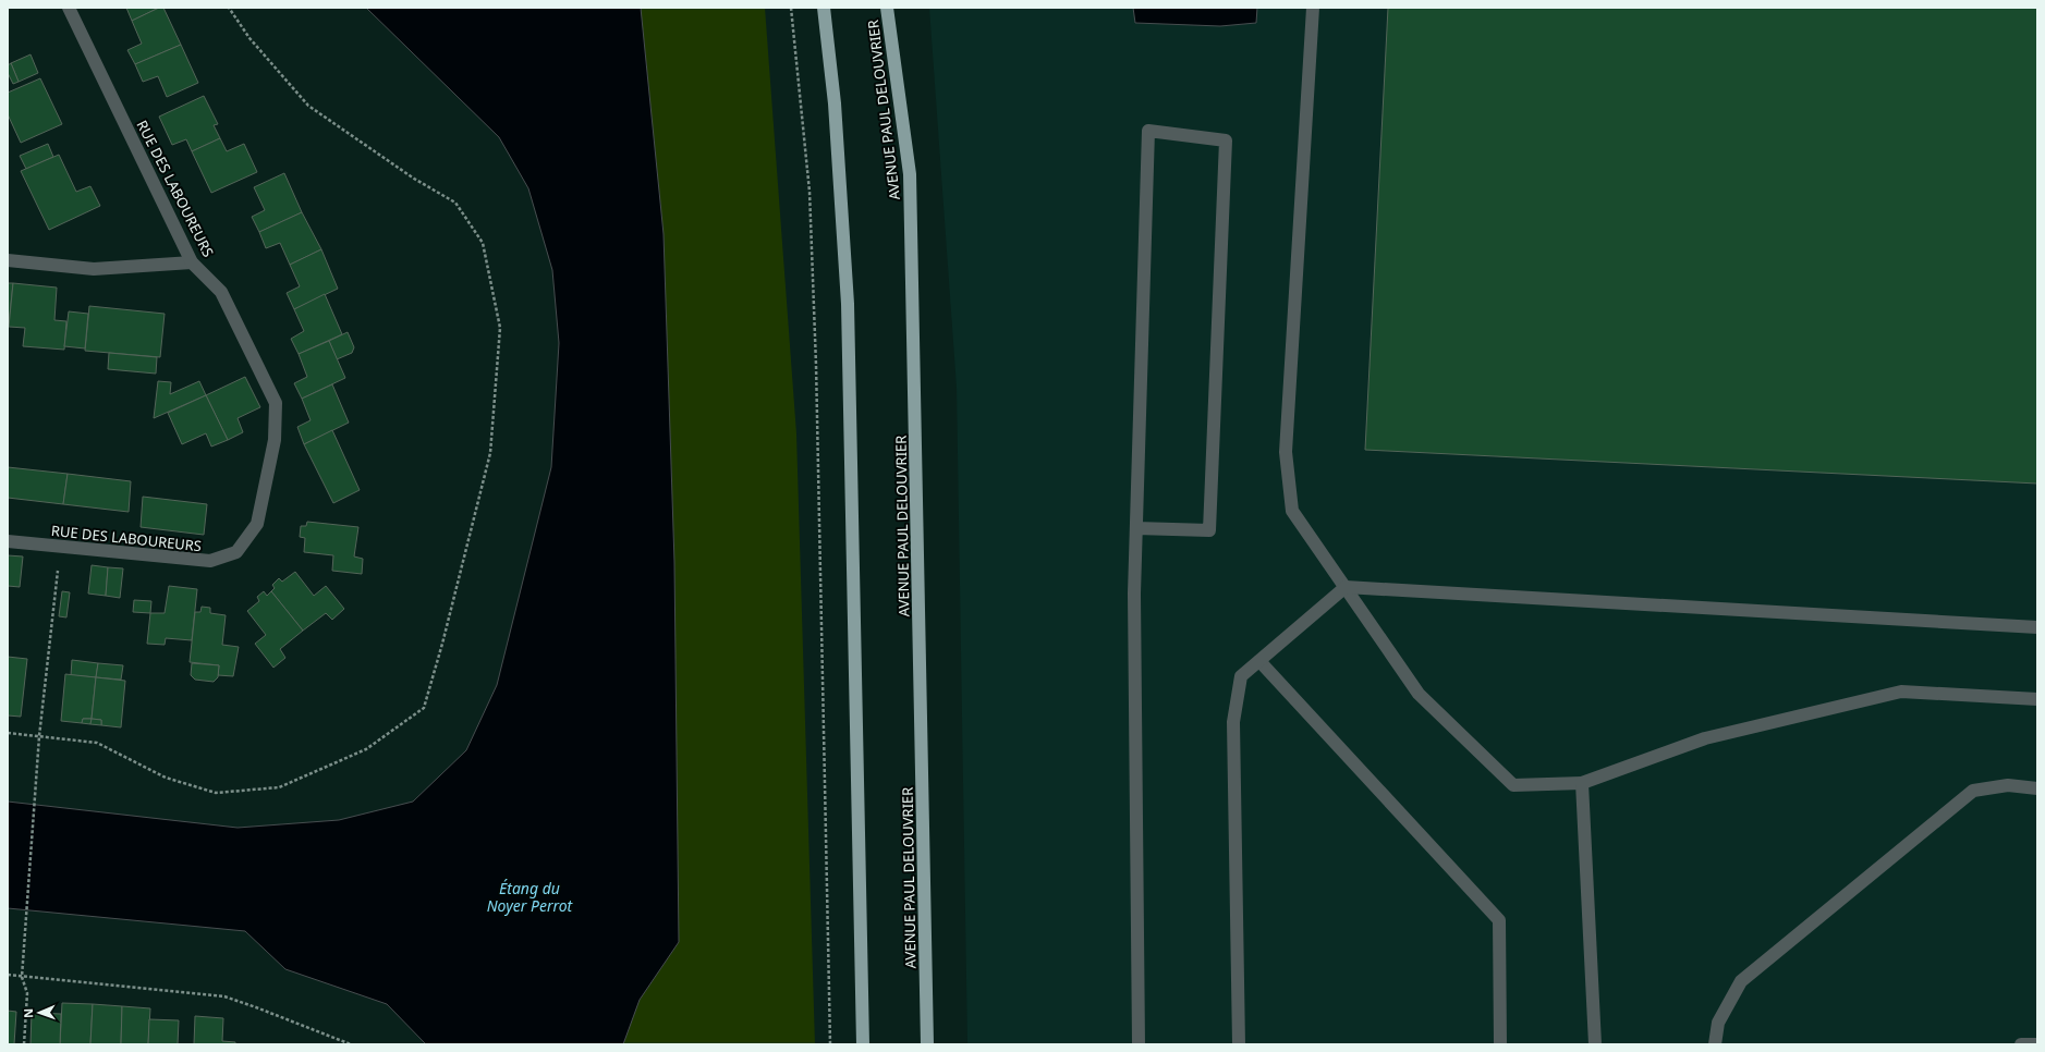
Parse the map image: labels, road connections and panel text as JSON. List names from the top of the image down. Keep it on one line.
{"streets":{"main road":["AVENUE PAUL DELOUVRIER"],"street":["RUE DES LABOUREURS"]},"water":["Étang du Noyer Perrot"],"north":"left"}
